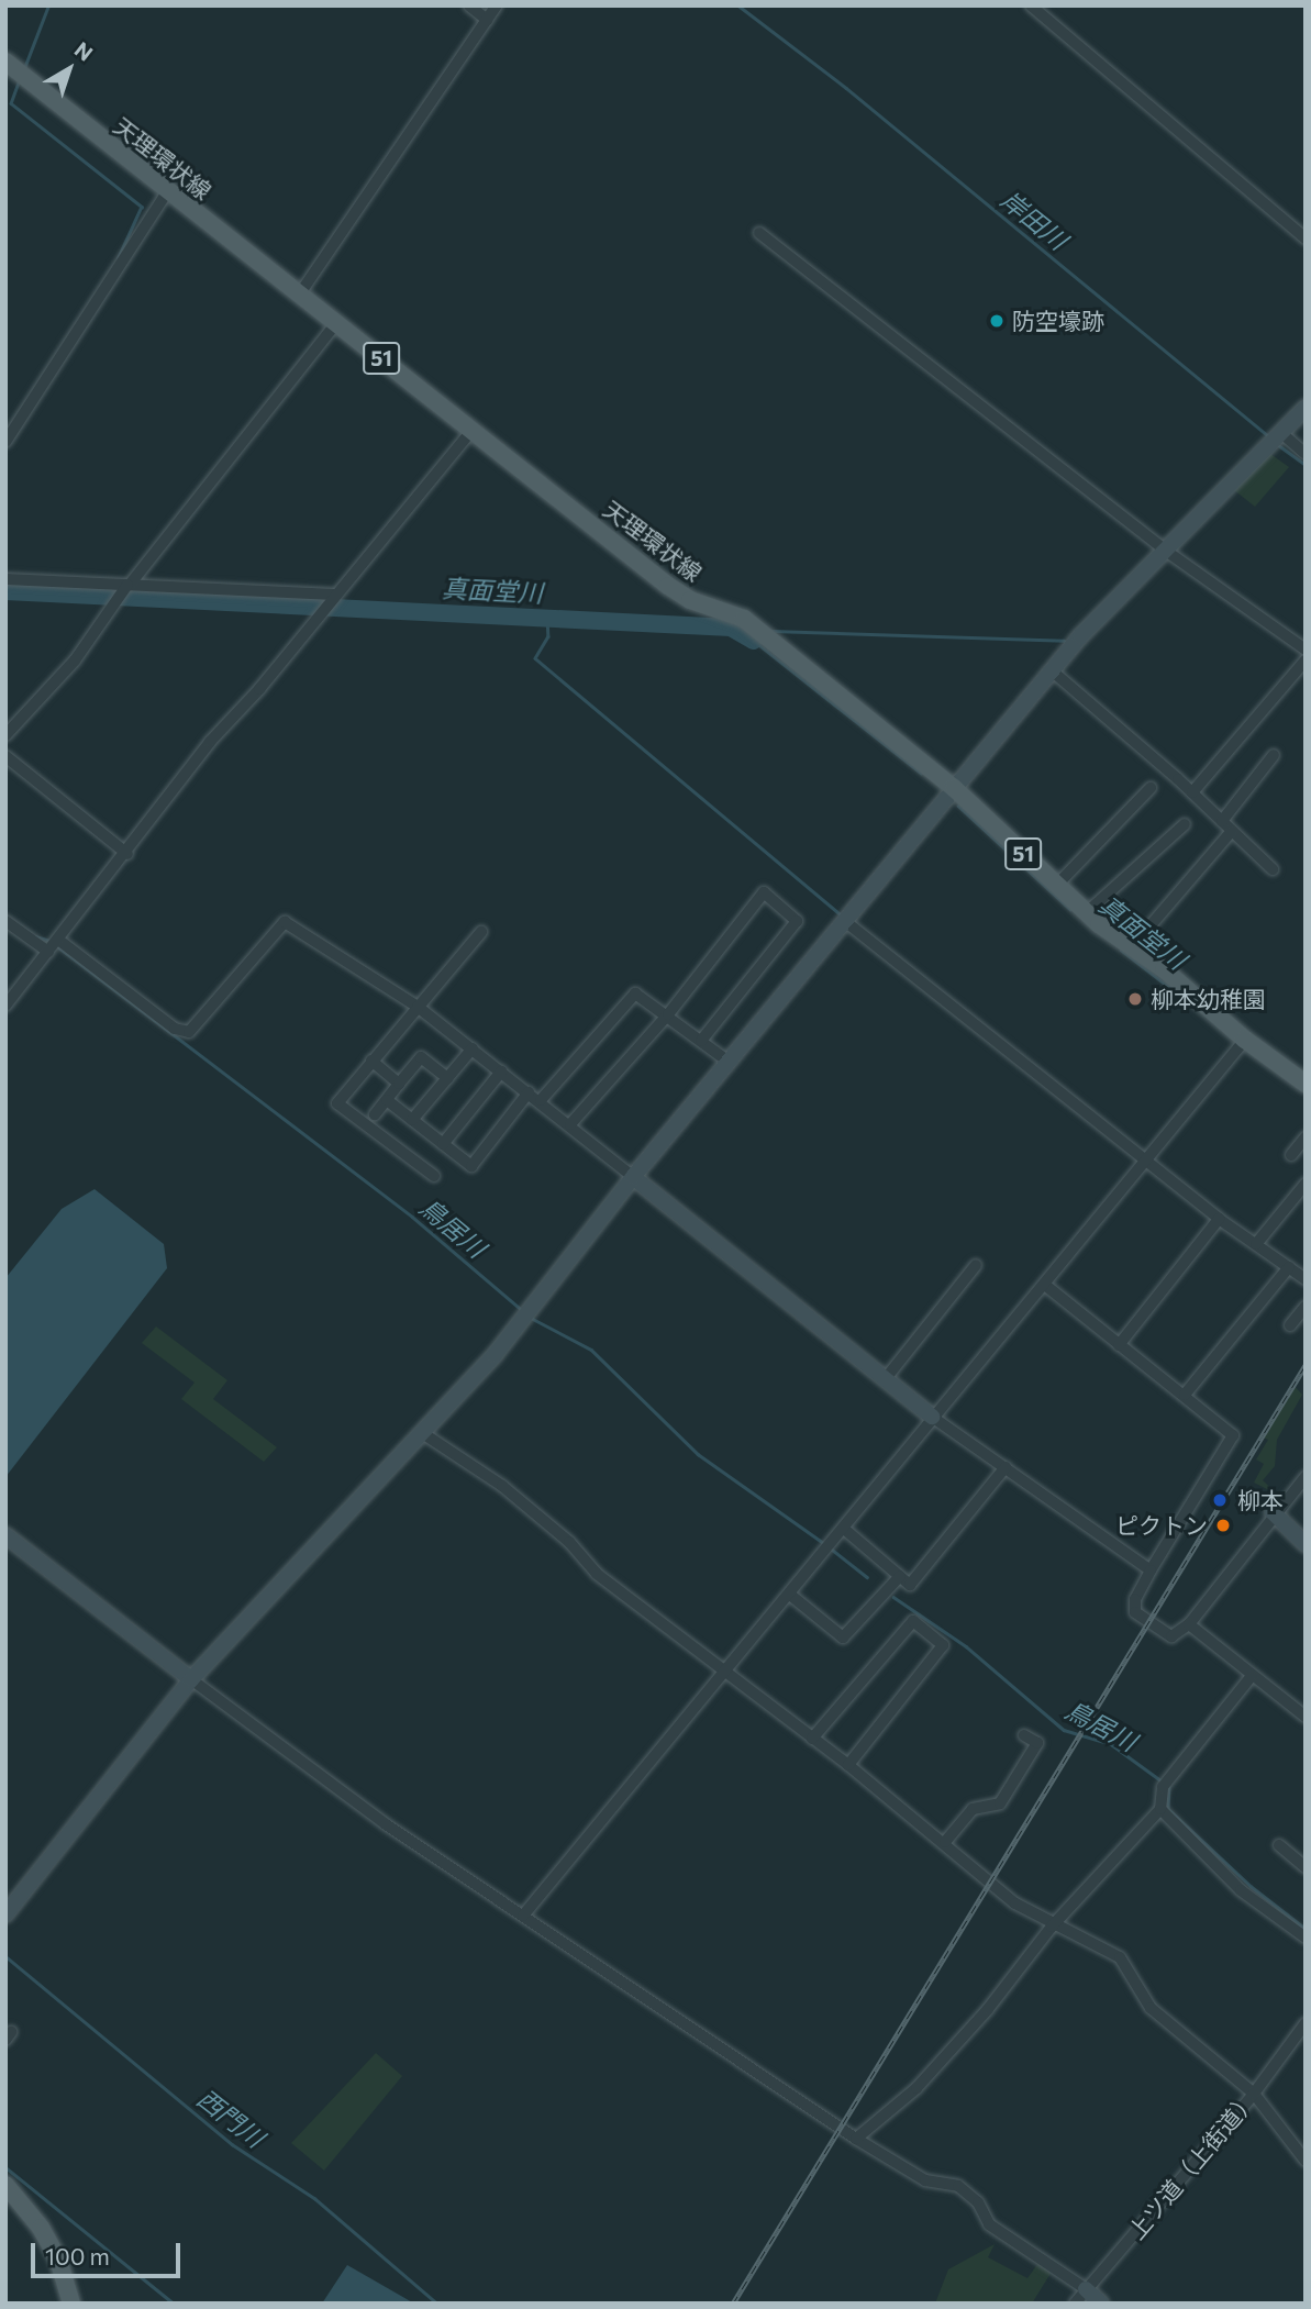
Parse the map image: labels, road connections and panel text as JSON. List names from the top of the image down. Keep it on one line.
{"streets":{"main road":["天理環状線","51"],"street":["上ツ道（上街道）"]},"water":["岸田川","真面堂川","鳥居川","西門川"],"places":["防空壕跡","柳本幼稚園","柳本","ピクトン"],"scale_bar":"100 m","north":"top right"}
